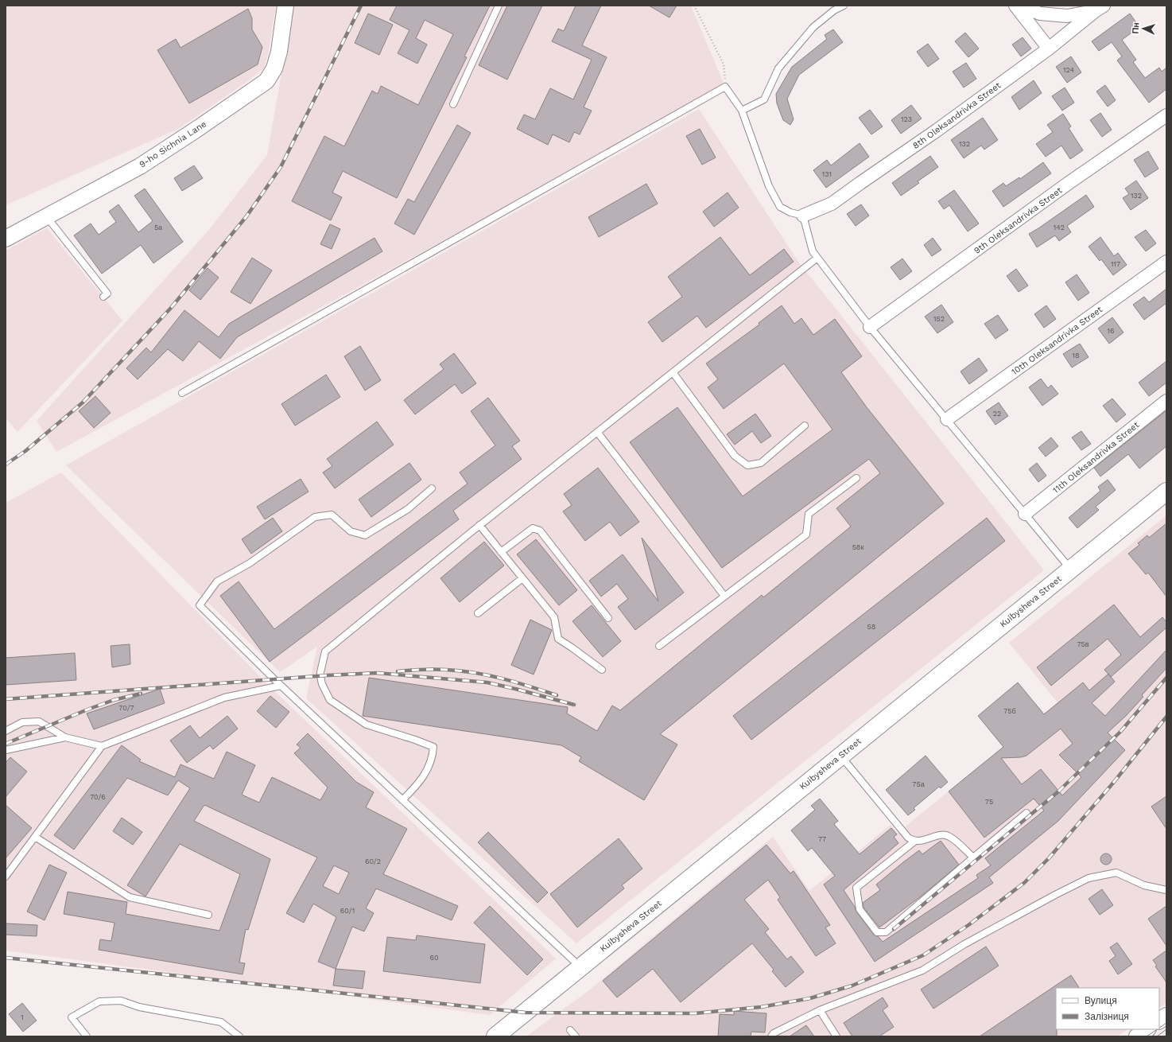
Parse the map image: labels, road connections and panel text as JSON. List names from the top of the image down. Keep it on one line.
{"streets":{"main road":["Kuibysheva Street"],"street":["8th Oleksandrivka Street","9-ho Sichnia Lane","9th Oleksandrivka Street","10th Oleksandrivka Street","11th Oleksandrivka Street"]},"house_numbers":["124","123","132","131","132","5а","142","117","152","16","18","22","58к","58","75в","70/7","75б","75а","70/6","75","77","60/2","60/1","60","1"],"legend":["Вулиця","Залізниця"],"north":"left"}
